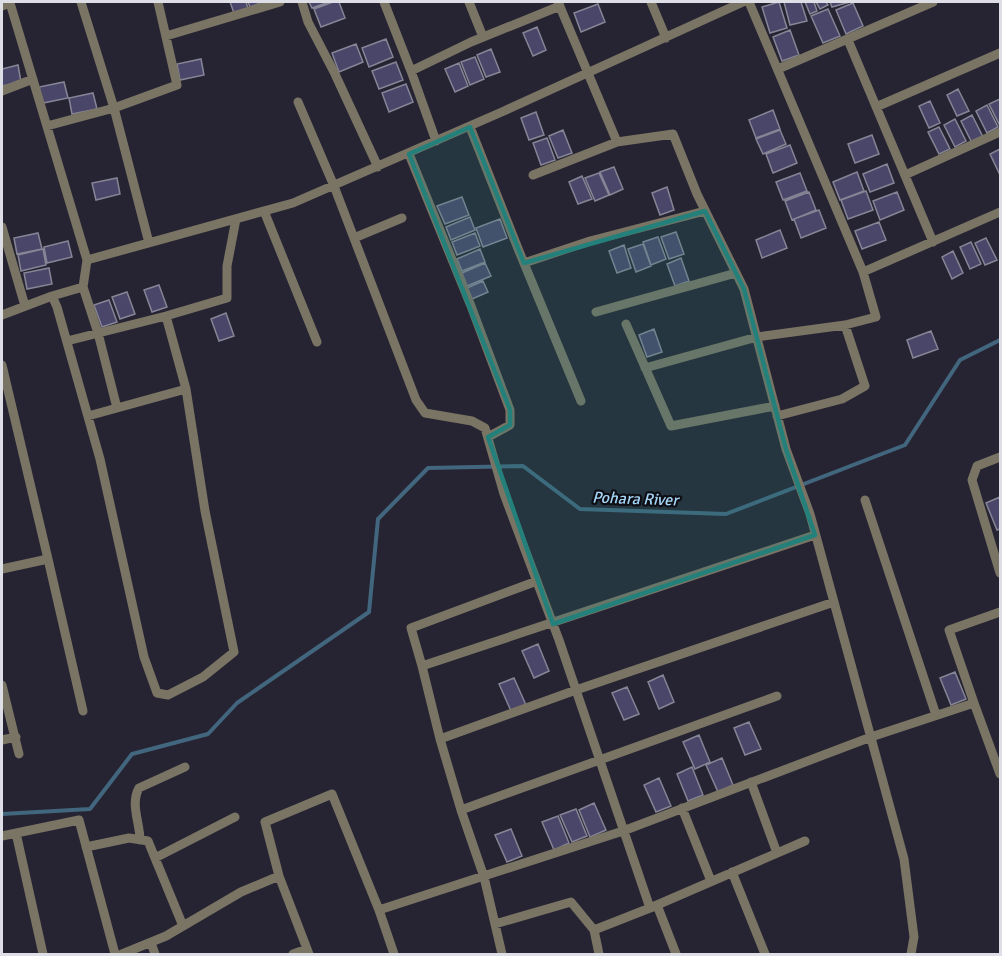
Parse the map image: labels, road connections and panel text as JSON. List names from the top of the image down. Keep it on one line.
{"water":["Pohara River"]}
